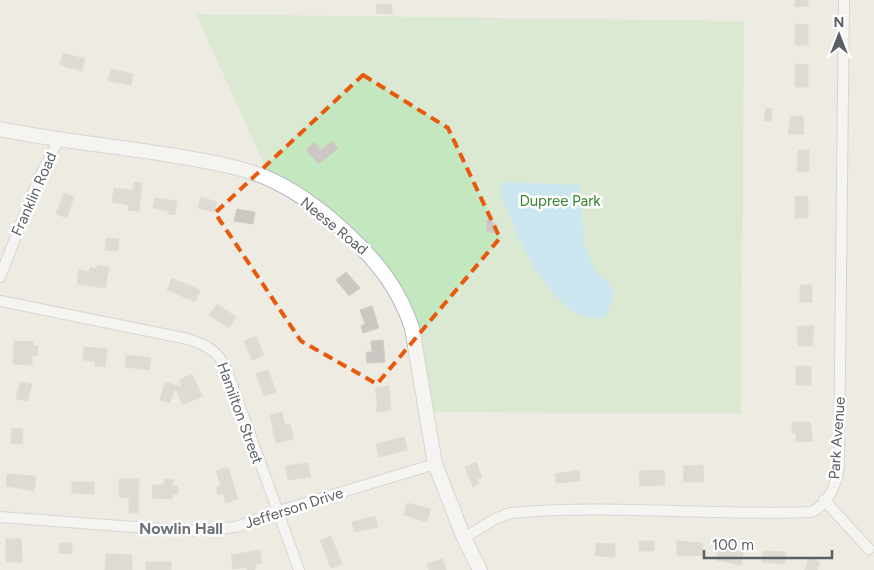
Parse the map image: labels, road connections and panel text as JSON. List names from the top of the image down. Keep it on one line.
{"streets":{"street":["Franklin Road","Neese Road","Hamilton Street","Park Avenue","Jefferson Drive"]},"crossings":[["Franklin Road","Neese Road"],["Neese Road","Park Avenue"],["Neese Road","Jefferson Drive"],["Hamilton Street","Jefferson Drive"]],"districts":["Nowlin Hall"],"parks":["Dupree Park"],"scale_bar":"100 m","north":"top"}
